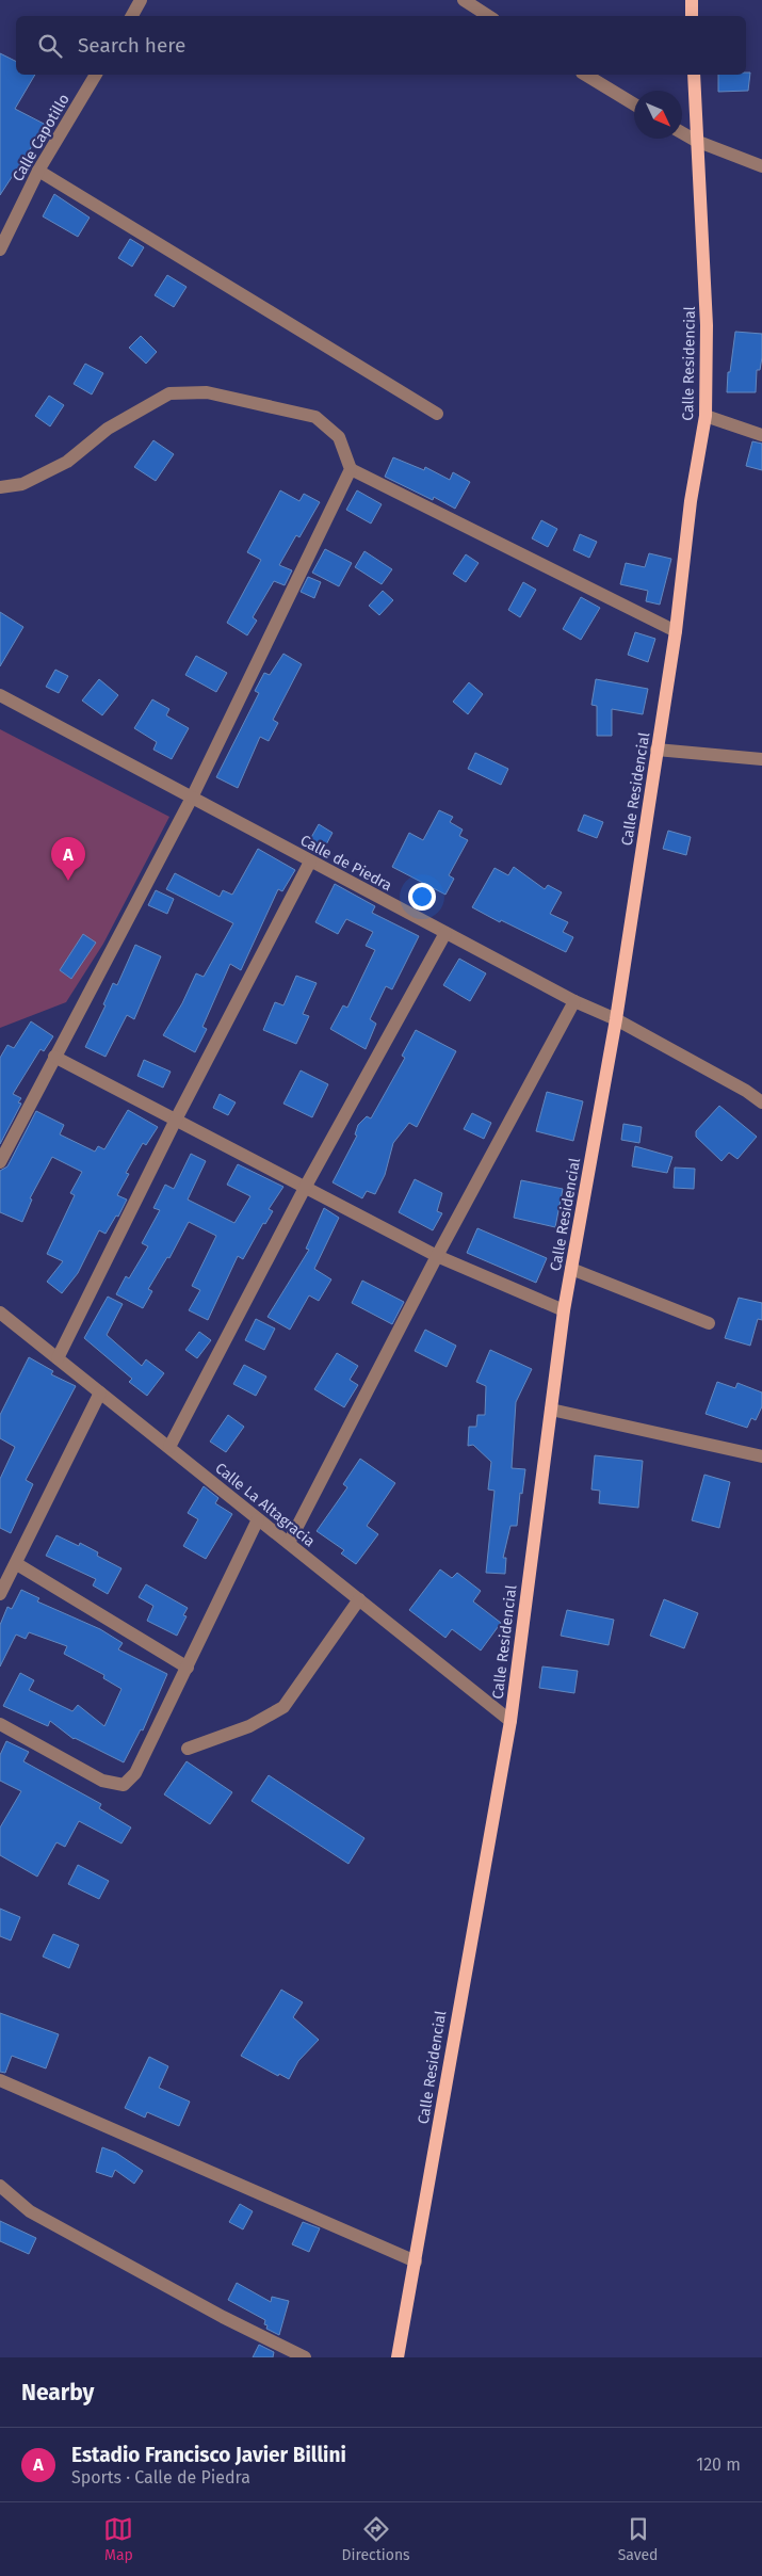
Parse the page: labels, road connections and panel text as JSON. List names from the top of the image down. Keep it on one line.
{"streets":{"main road":["Calle Residencial"],"street":["Calle Capotillo","Calle de Piedra","Calle La Altagracia"]},"crossings":[["Calle Residencial","Calle de Piedra"],["Calle Residencial","Calle La Altagracia"]],"north":"bottom right","page":{"search":"Search here","pins":"A","heading":"Nearby","list":[{"mark":"A","name":"Estadio Francisco Javier Billini","note":"Sports · Calle de Piedra","value":"120 m"}],"nav":["Map","Directions","Saved"]}}
